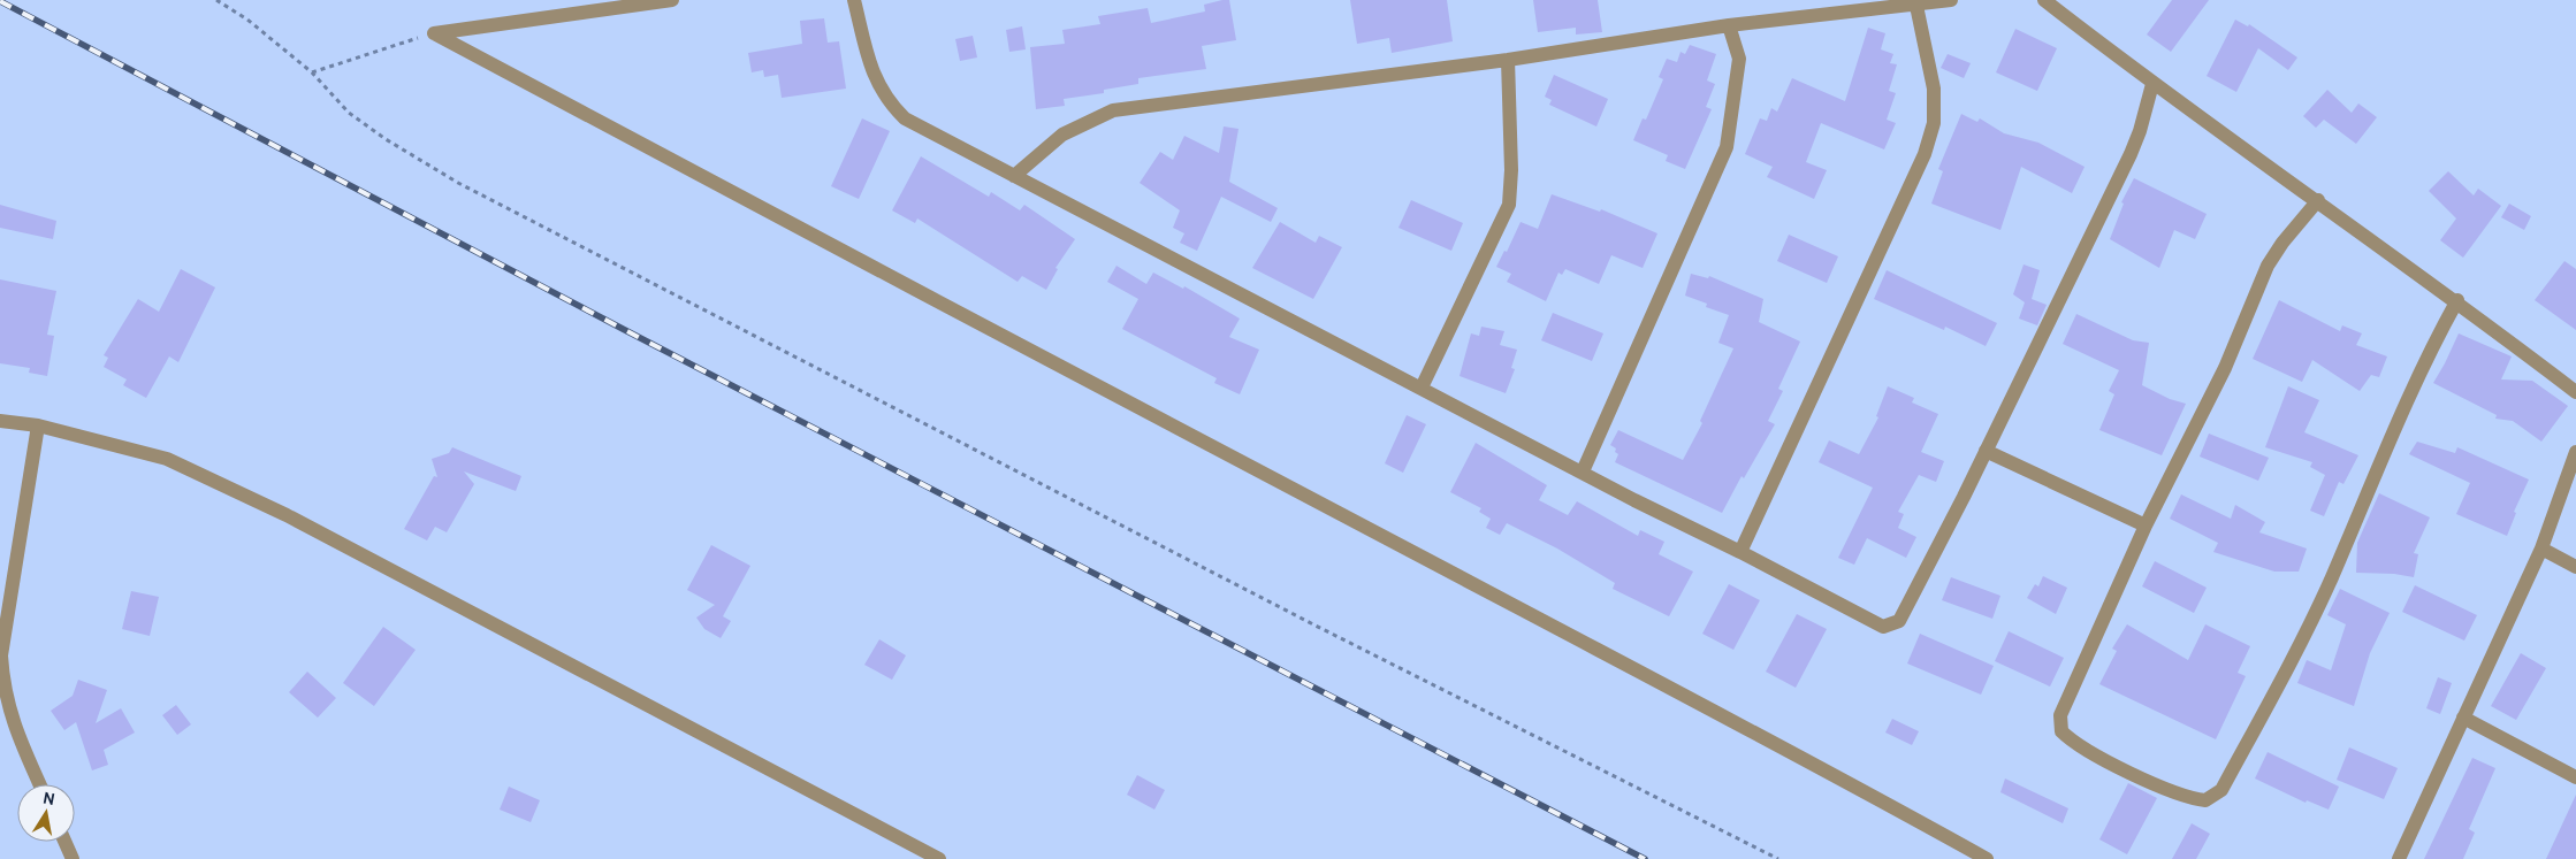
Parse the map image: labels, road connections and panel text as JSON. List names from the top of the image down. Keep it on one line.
{"north":"top"}
